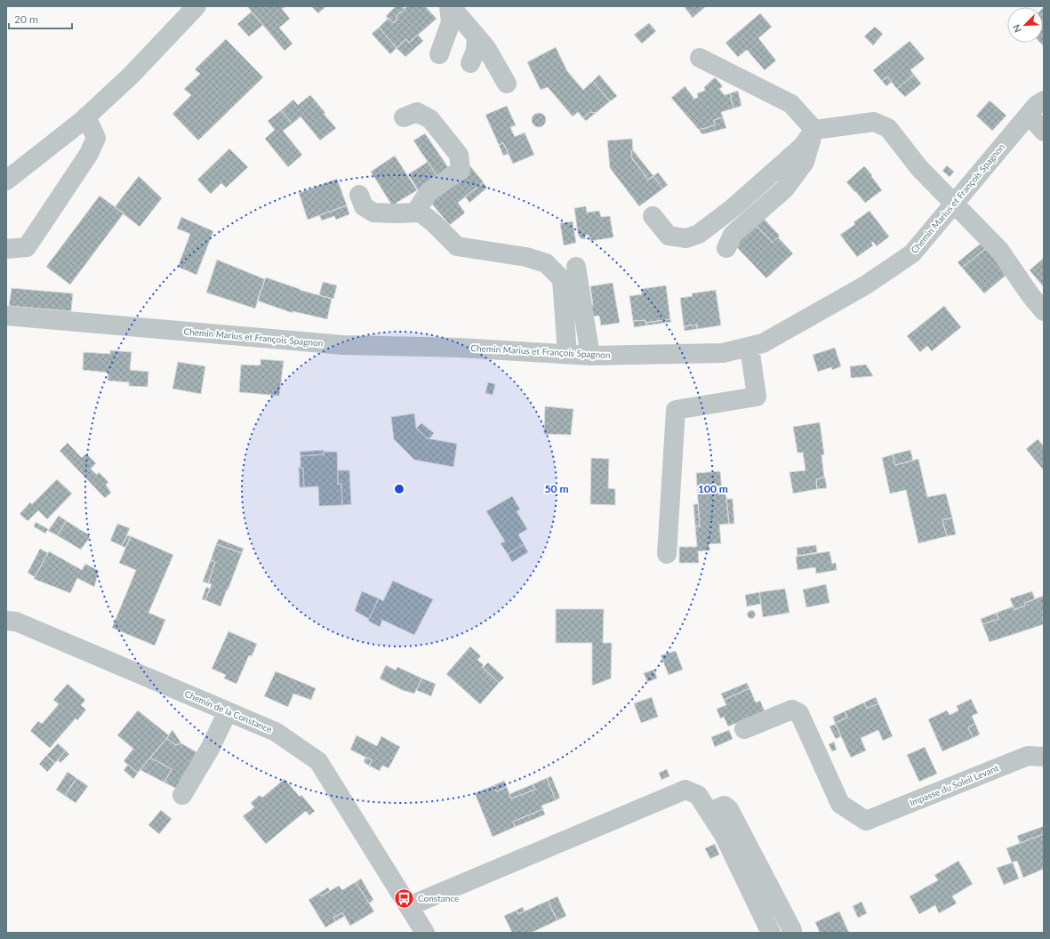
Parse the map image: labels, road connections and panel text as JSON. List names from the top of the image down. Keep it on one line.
{"streets":{"street":["Chemin Marius et François Spagnon","Chemin de la Constance","Impasse du Soleil Levant"]},"places":{"bus stop":["Constance"]},"scale_bar":"20 m","north":"bottom left","rings":["50 m","100 m"]}
